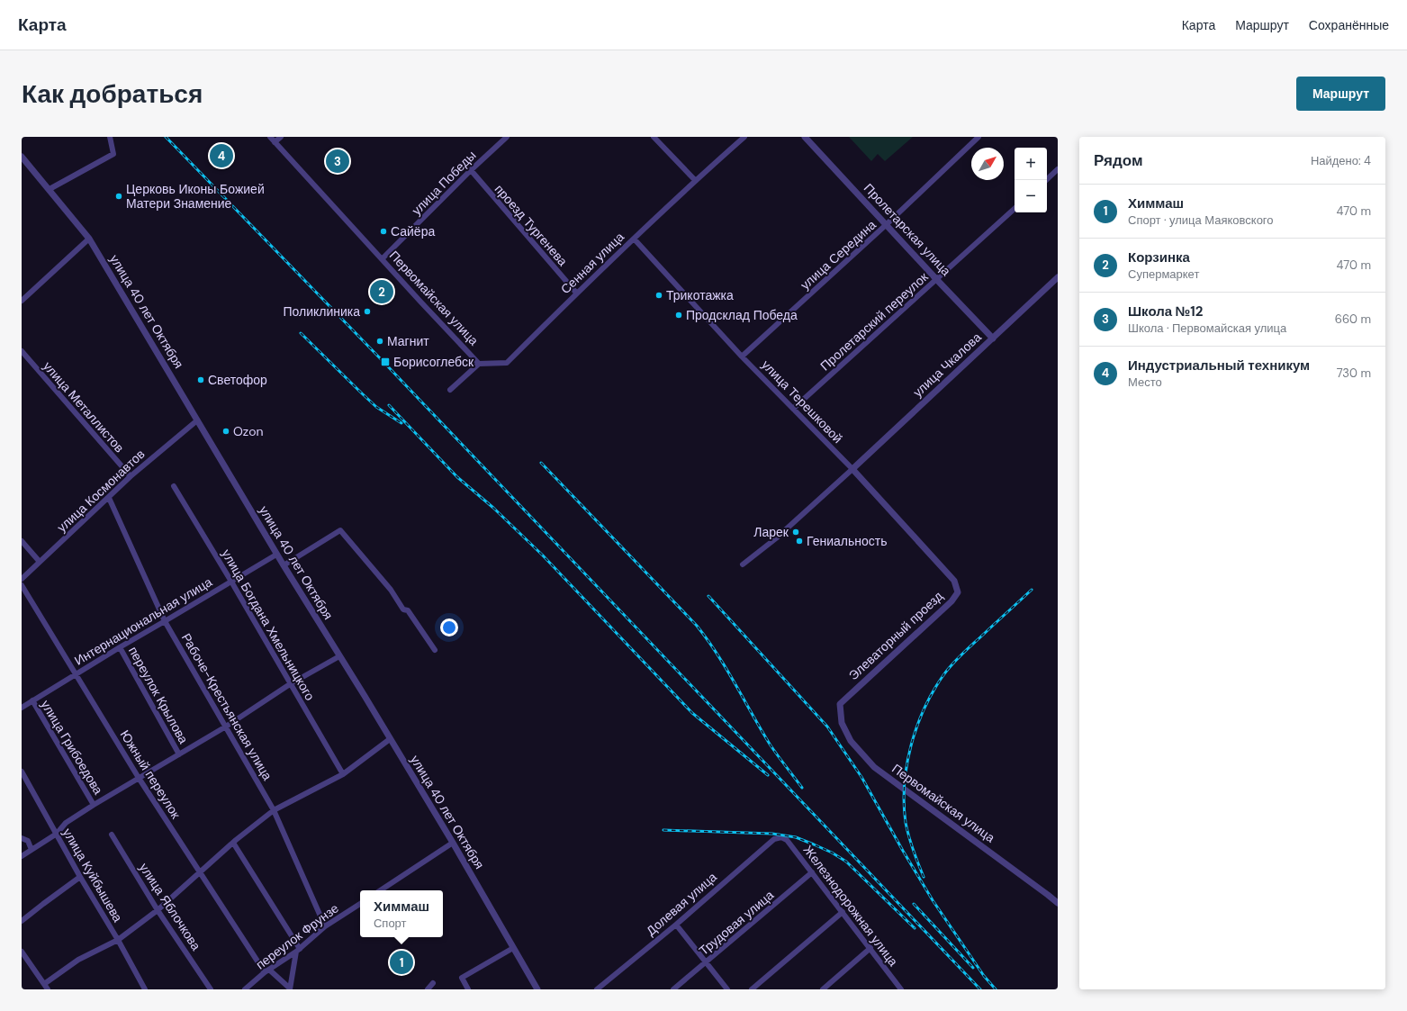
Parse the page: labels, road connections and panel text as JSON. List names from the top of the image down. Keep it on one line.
{"streets":{"street":["улица Победы","проезд Тургенева","Пролетарская улица","улица Середина","Сенная улица","Первомайская улица","улица 40 лет Октября","Пролетарский переулок","улица Чкалова","улица Терешковой","улица Металлистов","улица Космонавтов","Интернациональная улица","улица Богдана Хмельницкого","Элеваторный проезд","переулок Крылова","Рабоче-Крестьянская улица","улица Грибоедова","Южный переулок","улица Куйбышева","Долевая улица","Железнодорожная улица","улица Яблочкова","Трудовая улица","переулок Фрунзе"]},"crossings":[["улица Победы","проезд Тургенева"],["улица Победы","Первомайская улица"],["проезд Тургенева","Сенная улица"],["Пролетарская улица","улица Середина"],["Пролетарская улица","Пролетарский переулок"],["Пролетарская улица","улица Чкалова"],["улица Середина","улица Терешковой"],["Сенная улица","Первомайская улица"],["Сенная улица","улица Терешковой"],["Первомайская улица","Элеваторный проезд"],["улица 40 лет Октября","улица Космонавтов"],["улица 40 лет Октября","Интернациональная улица"],["Пролетарский переулок","улица Терешковой"],["улица Чкалова","улица Терешковой"],["улица Терешковой","Элеваторный проезд"],["улица Металлистов","улица Космонавтов"],["улица Космонавтов","Рабоче-Крестьянская улица"],["Интернациональная улица","улица Богдана Хмельницкого"],["Интернациональная улица","переулок Крылова"],["Интернациональная улица","Рабоче-Крестьянская улица"],["Интернациональная улица","улица Грибоедова"],["Интернациональная улица","Южный переулок"],["Рабоче-Крестьянская улица","переулок Фрунзе"],["Южный переулок","переулок Фрунзе"],["Долевая улица","Железнодорожная улица"],["Железнодорожная улица","Трудовая улица"]],"places":{"other":["Церковь Иконы Божией Матери Знамение","Сайёра","Трикотажка","Поликлиника","Продсклад Победа","Магнит","Светофор","Ozon","Ларек","Гениальность"],"transit":["Борисоглебск"]},"north":"top right","page":{"header":"Карта","nav":["Карта","Маршрут","Сохранённые"],"buttons":"Маршрут","title":"Как добраться","heading":["Рядом","Найдено: 4"],"pins":["4","3","2","1"],"map_buttons":["+","−"],"list":[{"mark":"1","name":"Химмаш","note":"Спорт · улица Маяковского","value":"470 m"},{"mark":"2","name":"Корзинка","note":"Супермаркет","value":"470 m"},{"mark":"3","name":"Школа №12","note":"Школа · Первомайская улица","value":"660 m"},{"mark":"4","name":"Индустриальный техникум","note":"Место","value":"730 m"}],"popup":["Химмаш","Спорт"]}}
